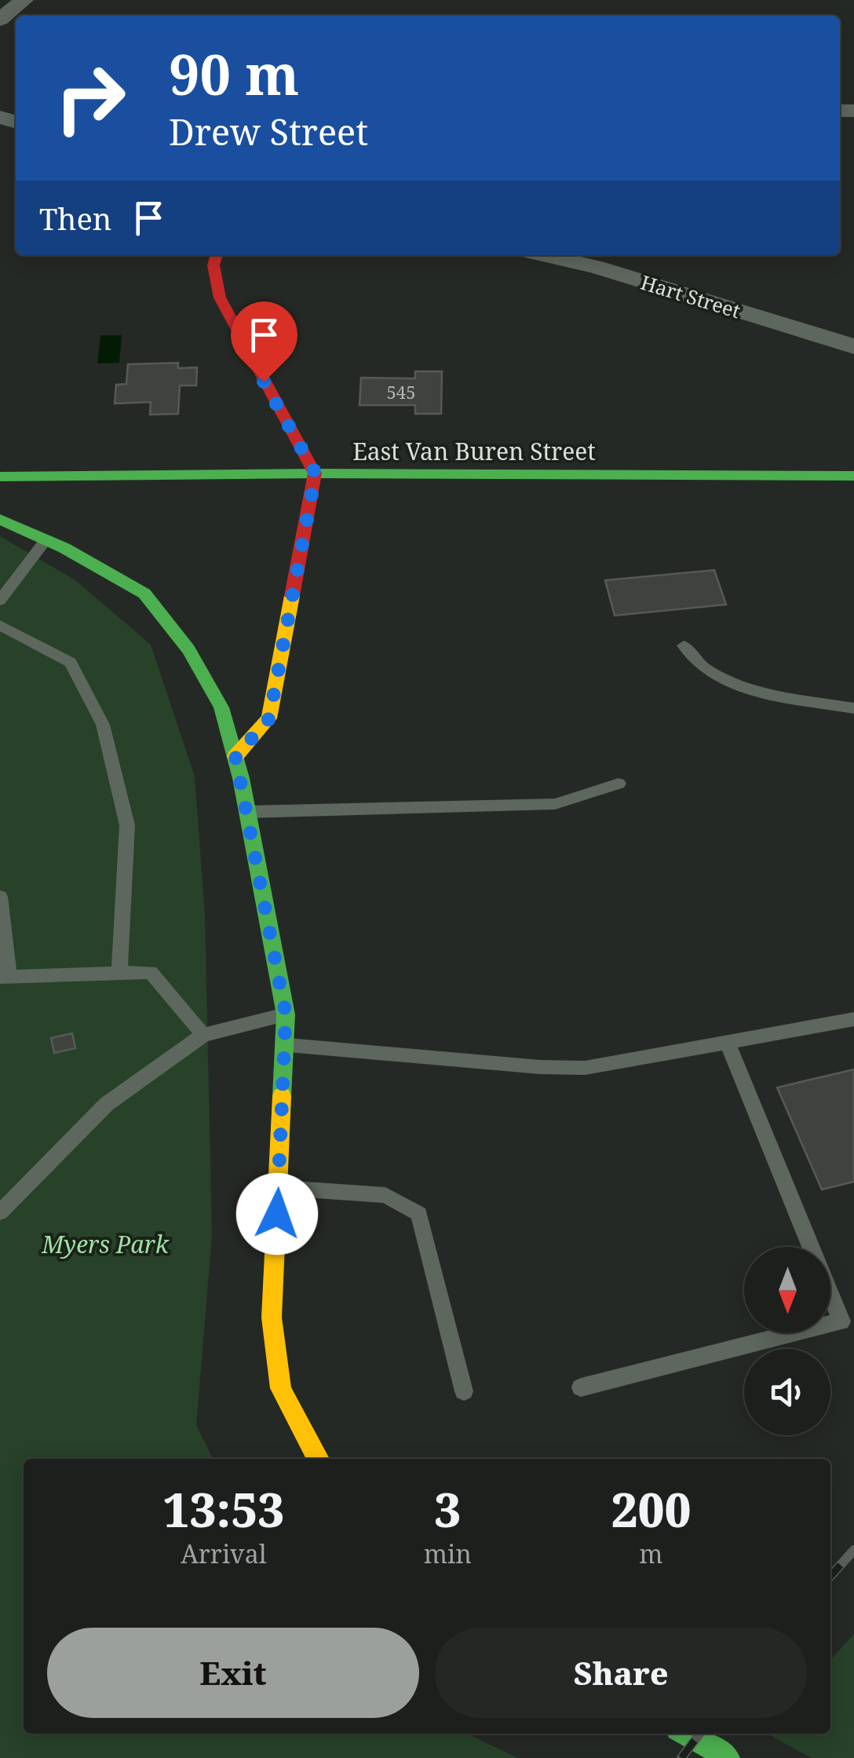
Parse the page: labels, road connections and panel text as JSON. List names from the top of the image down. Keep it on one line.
{"streets":{"street":["Hart Street","East Van Buren Street"]},"parks":["Myers Park"],"house_numbers":["545"],"north":"bottom","page":{"turn":["90 m","Drew Street"],"then":"Then","eta":["13:53","Arrival","3","min","200","m"],"buttons":["Exit","Share"]}}
